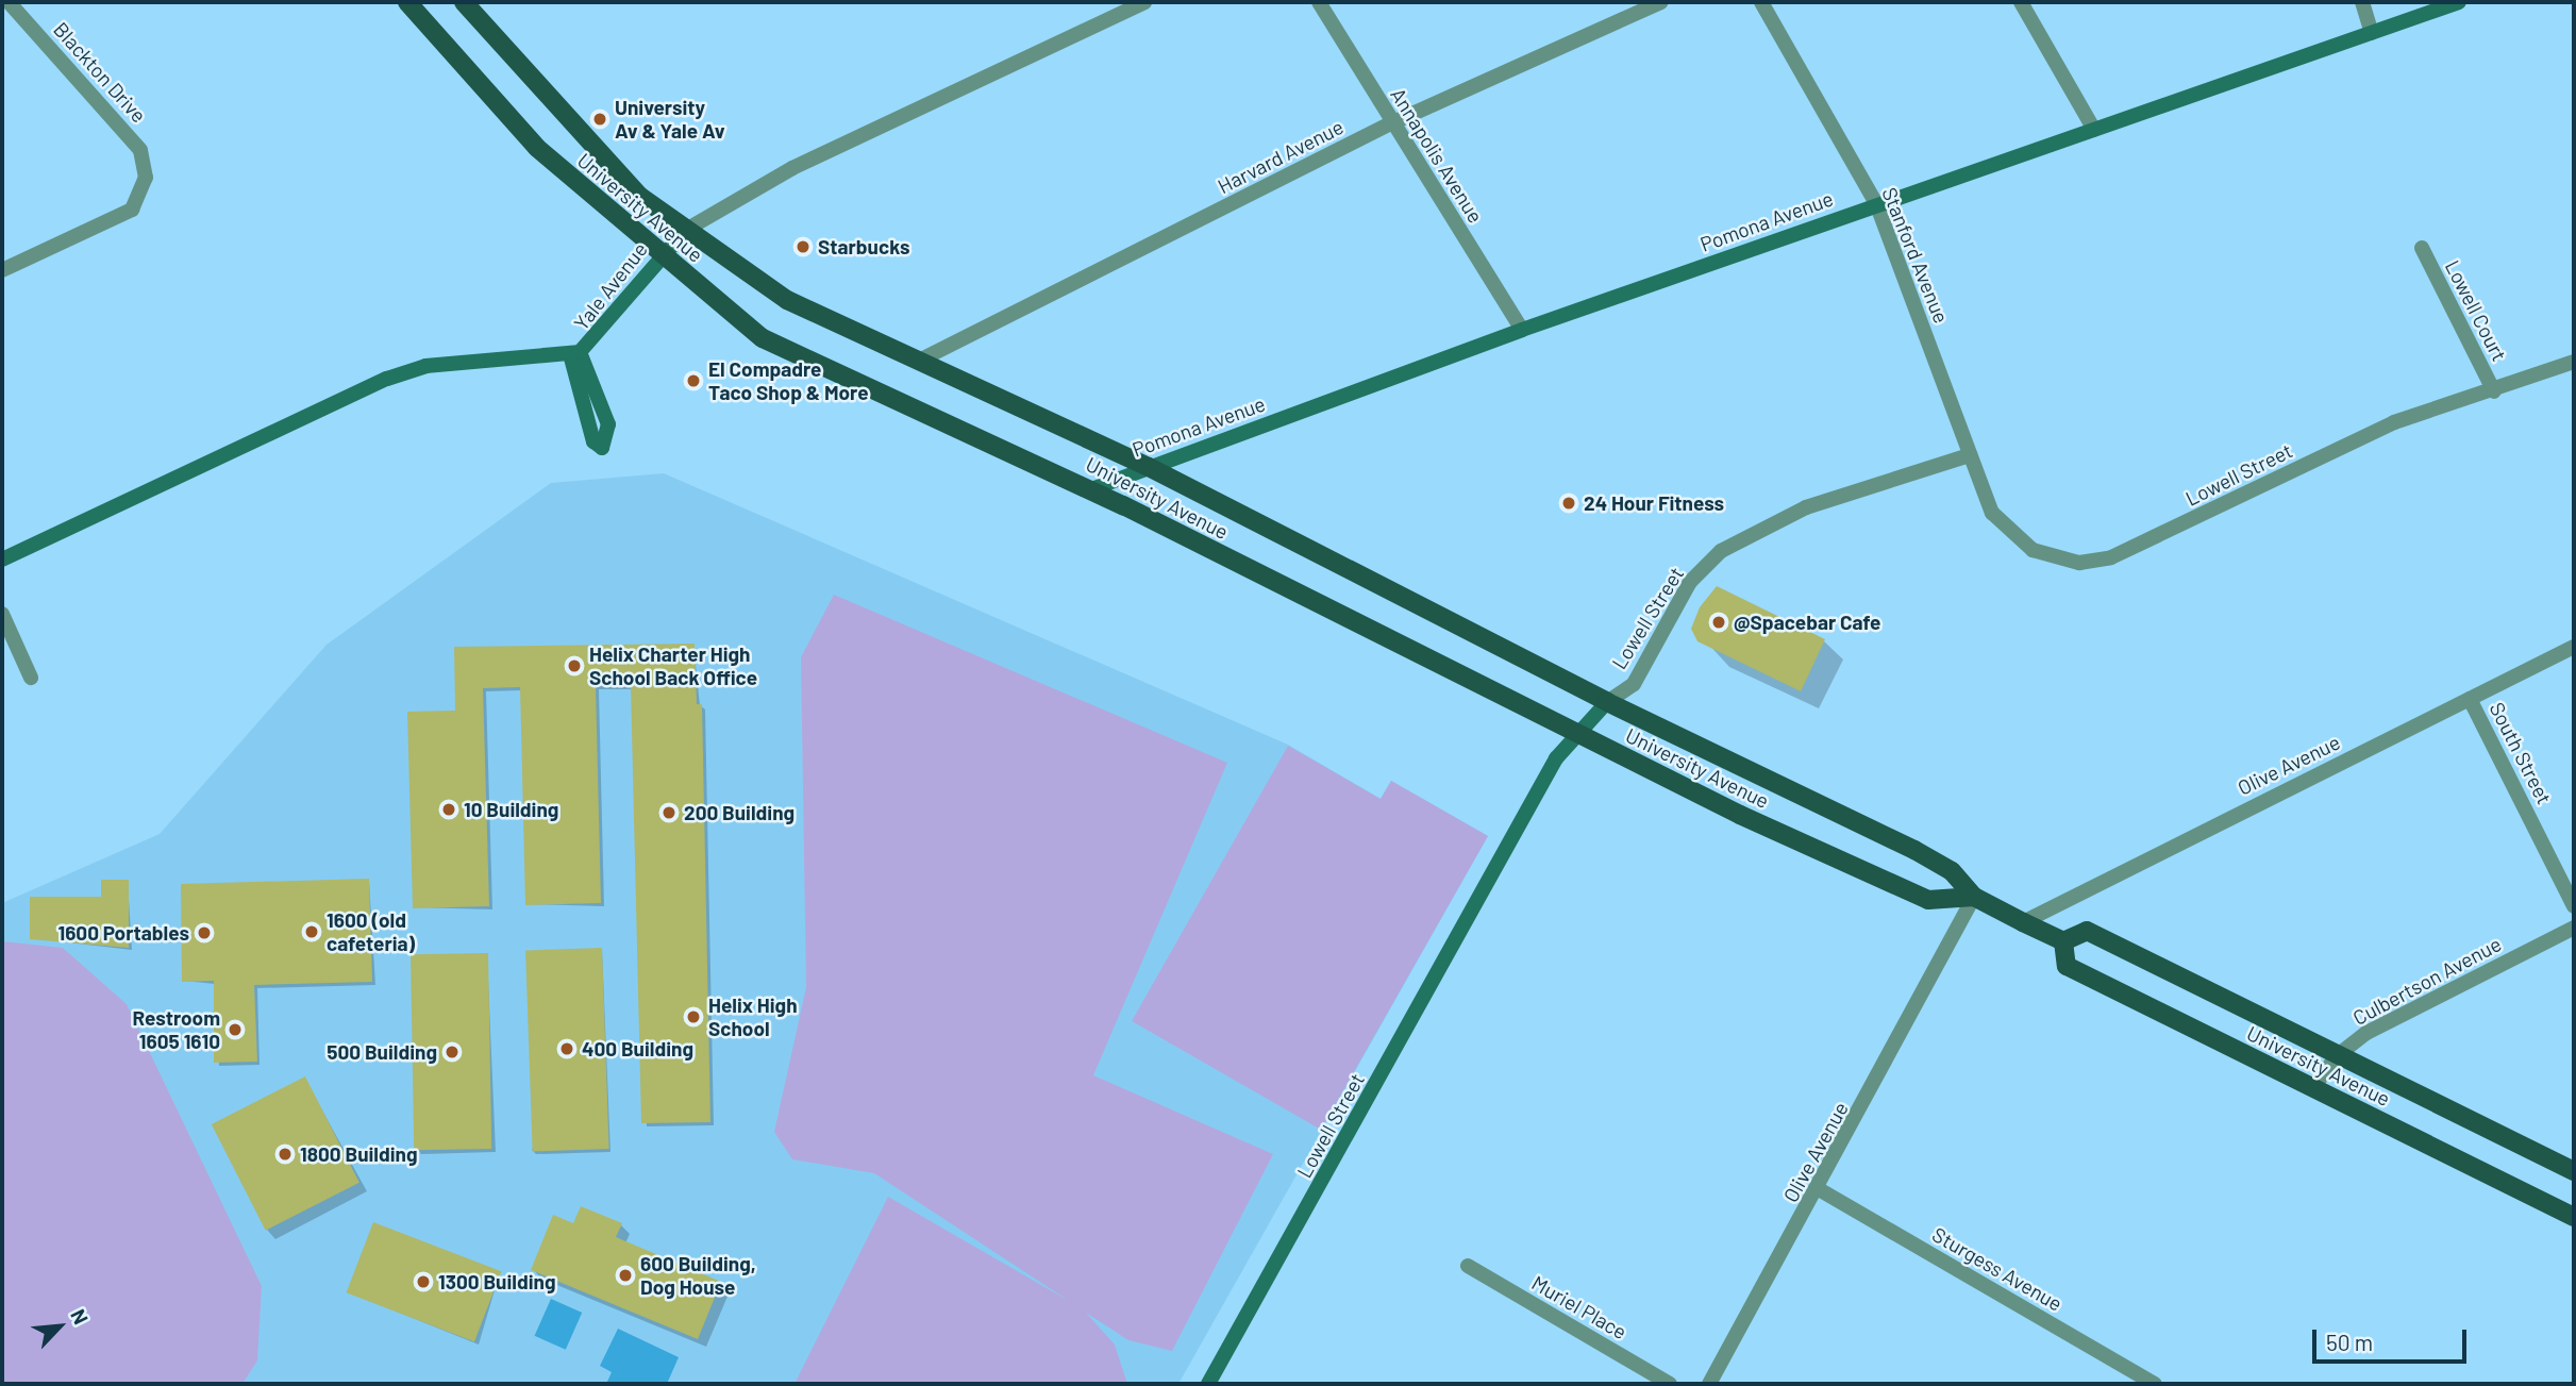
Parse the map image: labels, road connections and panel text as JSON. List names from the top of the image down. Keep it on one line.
{"streets":{"main road":["University Avenue"],"street":["Blackton Drive","Annapolis Avenue","Harvard Avenue","Pomona Avenue","Stanford Avenue","Yale Avenue","Lowell Court","Lowell Street","South Street","Olive Avenue","Culbertson Avenue","Sturgess Avenue","Muriel Place"]},"crossings":[["Annapolis Avenue","Harvard Avenue"],["Annapolis Avenue","Pomona Avenue"],["Harvard Avenue","University Avenue"],["University Avenue","Pomona Avenue"],["University Avenue","Yale Avenue"],["University Avenue","Lowell Street"],["University Avenue","Olive Avenue"],["University Avenue","Culbertson Avenue"],["Pomona Avenue","Stanford Avenue"],["Stanford Avenue","Lowell Street"],["Lowell Court","Lowell Street"],["South Street","Olive Avenue"],["Olive Avenue","Sturgess Avenue"]],"places":["University Av & Yale Av","Starbucks","El Compadre Taco Shop & More","24 Hour Fitness","@Spacebar Cafe","Helix Charter High School Back Office","10 Building","200 Building","1600 (old cafeteria)","1600 Portables","Helix High School","Restroom 1605 1610","400 Building","500 Building","1800 Building","600 Building, Dog House","1300 Building"],"scale_bar":"50 m","north":"top right"}
